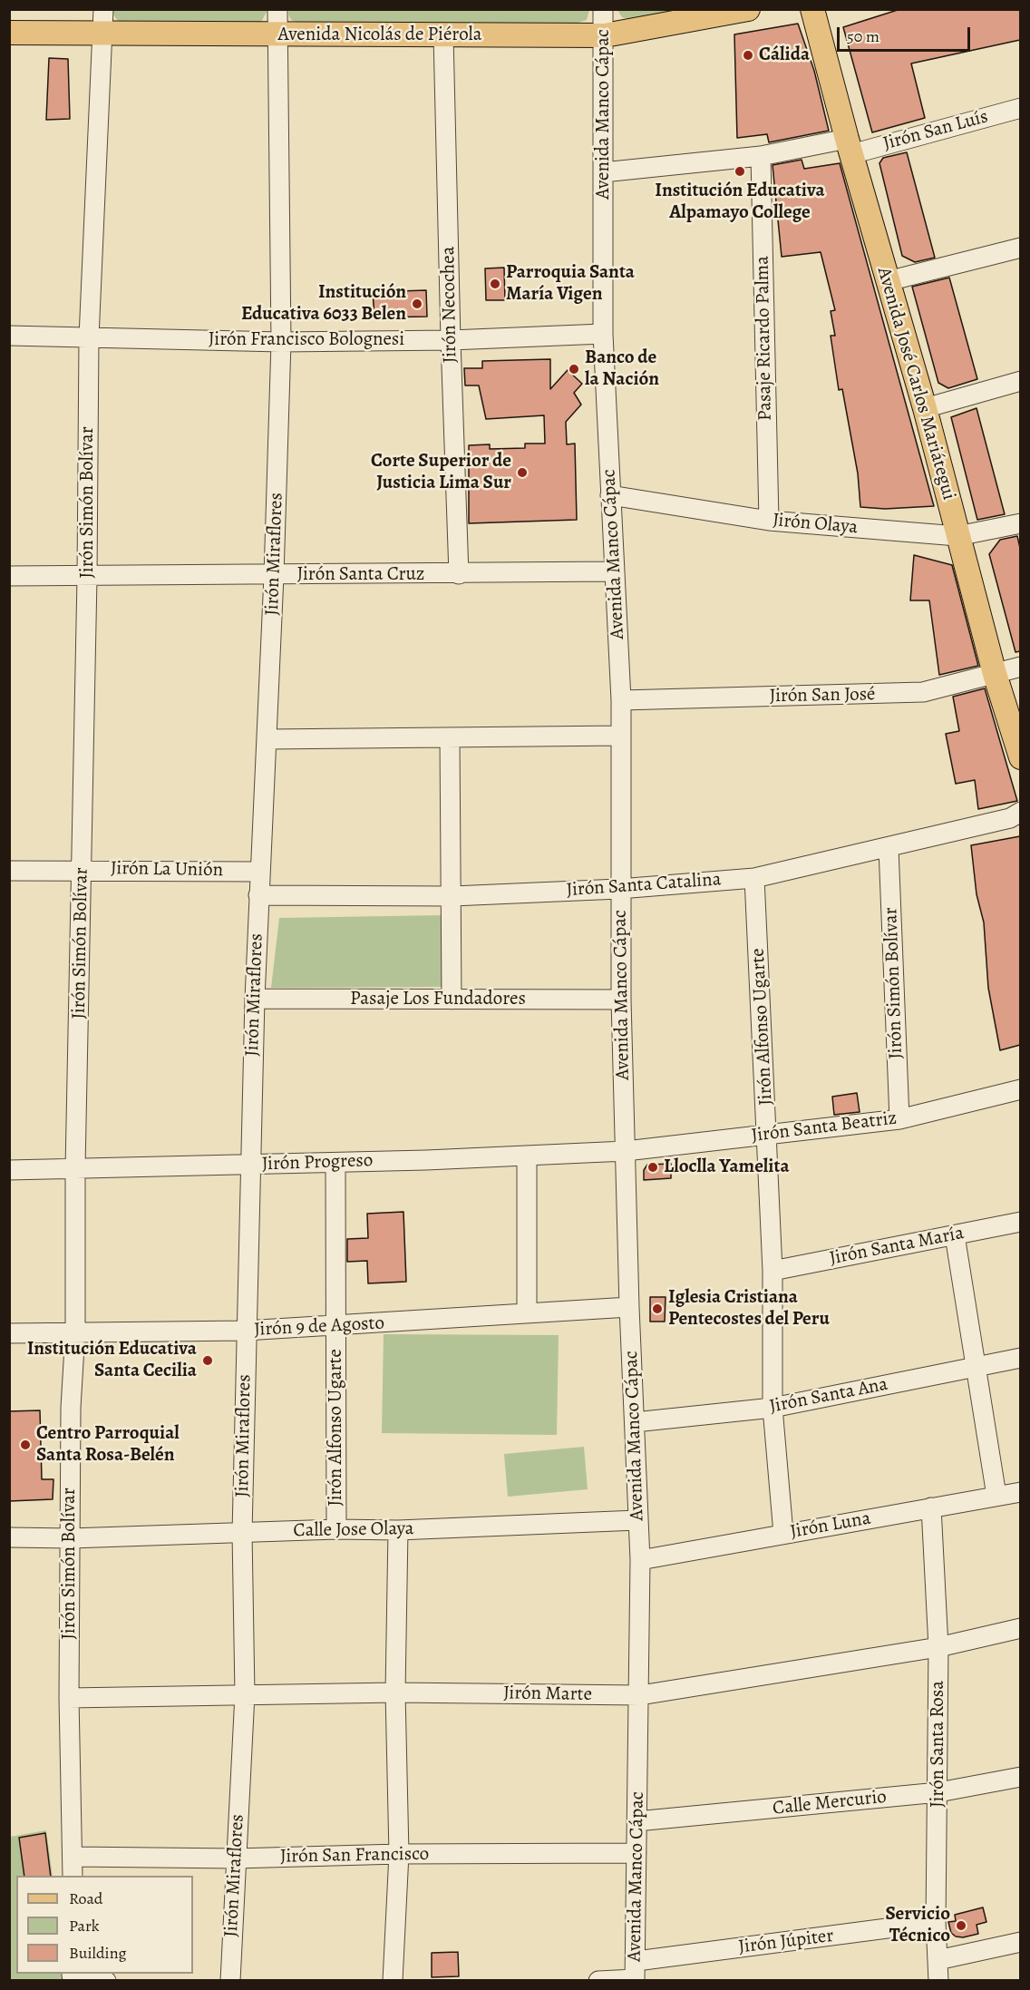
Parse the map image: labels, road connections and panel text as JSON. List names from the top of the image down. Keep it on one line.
{"streets":{"main road":["Avenida Nicolás de Piérola","Avenida José Carlos Mariátegui"],"street":["Avenida Manco Cápac","Jirón San Luís","Jirón Necochea","Pasaje Ricardo Palma","Jirón Francisco Bolognesi","Jirón Simón Bolívar","Jirón Olaya","Jirón Miraflores","Jirón Santa Cruz","Jirón San José","Jirón La Unión","Jirón Santa Catalina","Pasaje Los Fundadores","Jirón Alfonso Ugarte","Jirón Santa Beatriz","Jirón Progreso","Jirón Santa María","Jirón 9 de Agosto","Jirón Santa Ana","Jirón Luna","Calle Jose Olaya","Jirón Marte","Jirón Santa Rosa","Calle Mercurio","Jirón San Francisco","Jirón Júpiter"]},"crossings":[["Avenida Nicolás de Piérola","Avenida Manco Cápac"],["Avenida Nicolás de Piérola","Jirón Necochea"],["Avenida Nicolás de Piérola","Jirón Simón Bolívar"],["Avenida Nicolás de Piérola","Jirón Miraflores"],["Avenida Manco Cápac","Jirón San Luís"],["Avenida Manco Cápac","Jirón Francisco Bolognesi"],["Avenida Manco Cápac","Jirón Olaya"],["Avenida Manco Cápac","Jirón Santa Cruz"],["Avenida Manco Cápac","Jirón San José"],["Avenida Manco Cápac","Jirón Santa Catalina"],["Avenida Manco Cápac","Pasaje Los Fundadores"],["Avenida Manco Cápac","Jirón Santa Beatriz"],["Avenida Manco Cápac","Jirón Progreso"],["Avenida Manco Cápac","Jirón 9 de Agosto"],["Avenida Manco Cápac","Jirón Santa Ana"],["Avenida Manco Cápac","Jirón Luna"],["Avenida Manco Cápac","Calle Jose Olaya"],["Avenida Manco Cápac","Jirón Marte"],["Avenida Manco Cápac","Calle Mercurio"],["Avenida Manco Cápac","Jirón San Francisco"],["Avenida Manco Cápac","Jirón Júpiter"],["Jirón San Luís","Pasaje Ricardo Palma"],["Jirón San Luís","Avenida José Carlos Mariátegui"],["Jirón Necochea","Jirón Francisco Bolognesi"],["Jirón Necochea","Jirón Santa Cruz"],["Pasaje Ricardo Palma","Jirón Olaya"],["Jirón Francisco Bolognesi","Jirón Simón Bolívar"],["Jirón Francisco Bolognesi","Jirón Miraflores"],["Avenida José Carlos Mariátegui","Jirón Olaya"],["Avenida José Carlos Mariátegui","Jirón San José"],["Jirón Simón Bolívar","Jirón Santa Cruz"],["Jirón Simón Bolívar","Jirón La Unión"],["Jirón Simón Bolívar","Jirón Santa Catalina"],["Jirón Simón Bolívar","Jirón Santa Beatriz"],["Jirón Simón Bolívar","Jirón Progreso"],["Jirón Simón Bolívar","Jirón 9 de Agosto"],["Jirón Simón Bolívar","Calle Jose Olaya"],["Jirón Simón Bolívar","Jirón Marte"],["Jirón Simón Bolívar","Jirón San Francisco"],["Jirón Miraflores","Jirón Santa Cruz"],["Jirón Miraflores","Jirón La Unión"],["Jirón Miraflores","Jirón Santa Catalina"],["Jirón Miraflores","Pasaje Los Fundadores"],["Jirón Miraflores","Jirón Progreso"],["Jirón Miraflores","Jirón 9 de Agosto"],["Jirón Miraflores","Calle Jose Olaya"],["Jirón Miraflores","Jirón Marte"],["Jirón Miraflores","Jirón San Francisco"],["Jirón Santa Catalina","Jirón Alfonso Ugarte"],["Jirón Alfonso Ugarte","Jirón Santa Beatriz"],["Jirón Alfonso Ugarte","Jirón Progreso"],["Jirón Alfonso Ugarte","Jirón Santa María"],["Jirón Alfonso Ugarte","Jirón 9 de Agosto"],["Jirón Alfonso Ugarte","Jirón Santa Ana"],["Jirón Alfonso Ugarte","Jirón Luna"],["Jirón Alfonso Ugarte","Calle Jose Olaya"],["Jirón Santa Beatriz","Jirón Progreso"],["Jirón Luna","Jirón Santa Rosa"],["Jirón Marte","Jirón Santa Rosa"],["Jirón Santa Rosa","Calle Mercurio"],["Jirón Santa Rosa","Jirón Júpiter"]],"places":["Cálida","Institución Educativa Alpamayo College","Parroquia Santa María Vigen","Institución Educativa 6033 Belen","Banco de la Nación","Corte Superior de Justicia Lima Sur","Lloclla Yamelita","Iglesia Cristiana Pentecostes del Peru","Institución Educativa Santa Cecilia","Centro Parroquial Santa Rosa-Belén","Servicio Técnico"],"legend":["Road","Park","Building"],"scale_bar":"50 m"}
